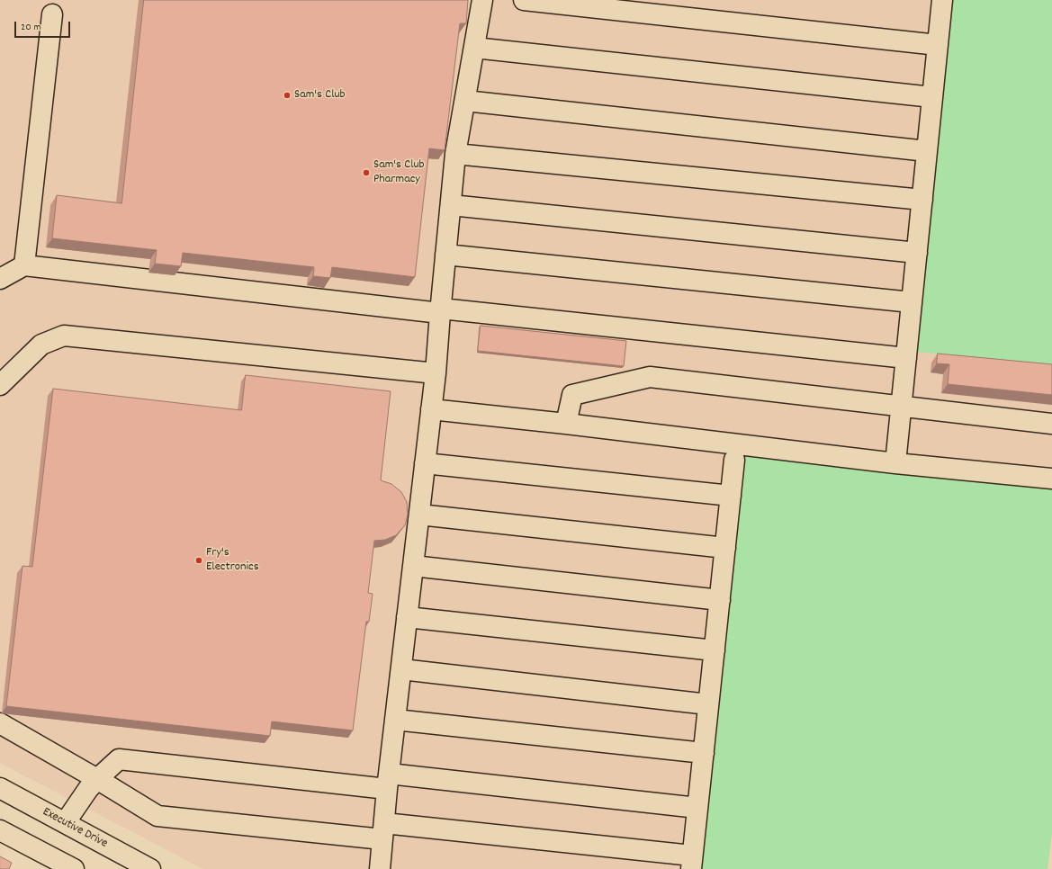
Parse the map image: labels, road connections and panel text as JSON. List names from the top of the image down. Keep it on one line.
{"streets":{"street":["Executive Drive"]},"places":["Sam's Club","Sam's Club Pharmacy","Fry's Electronics"],"scale_bar":"20 m"}
